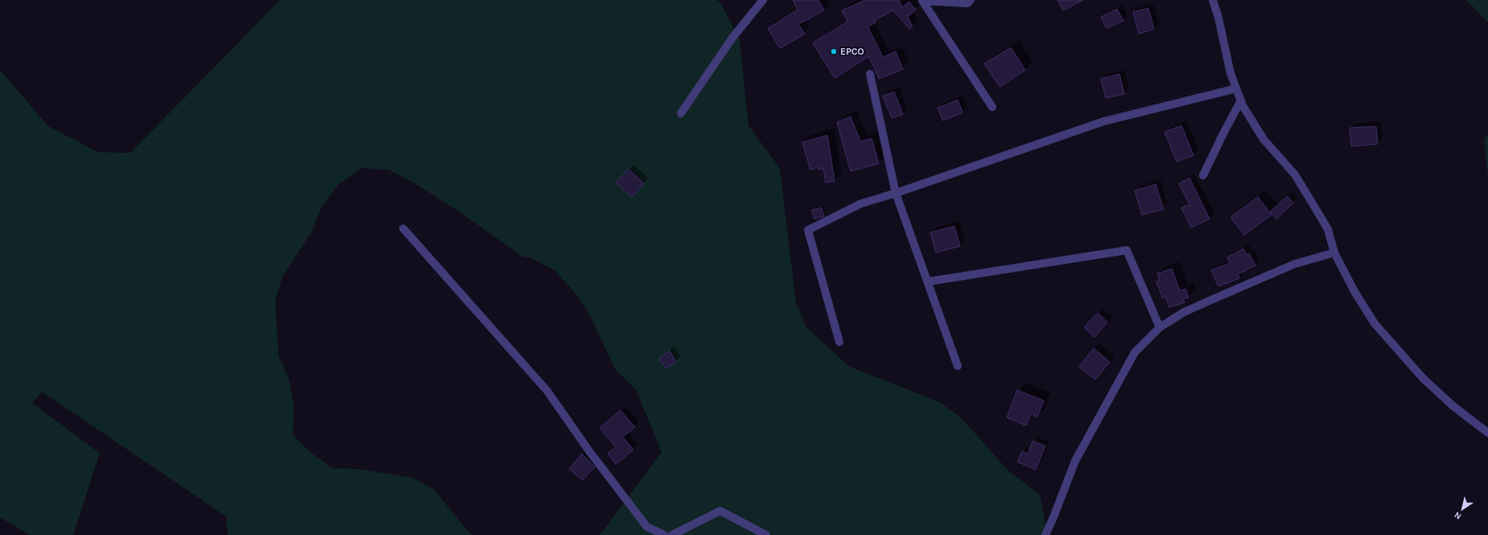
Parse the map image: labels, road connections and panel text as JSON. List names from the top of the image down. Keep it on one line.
{"places":["EPCO"],"north":"bottom left"}
